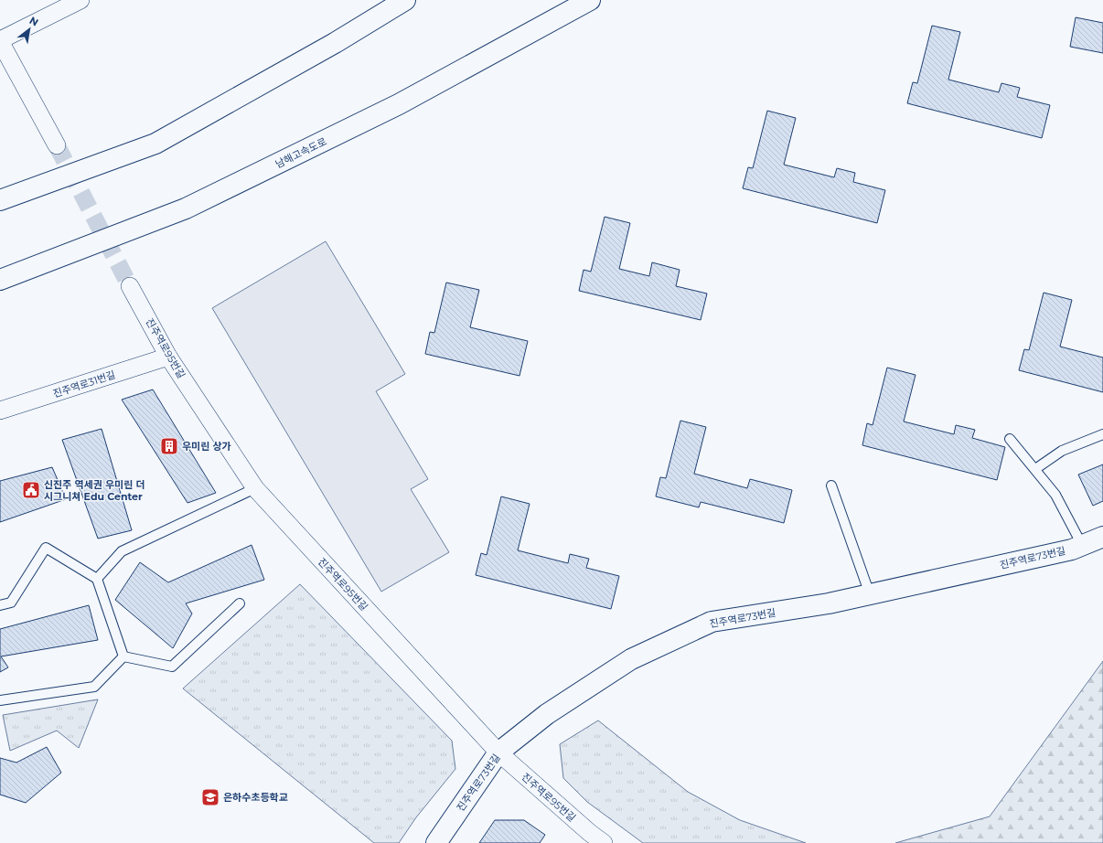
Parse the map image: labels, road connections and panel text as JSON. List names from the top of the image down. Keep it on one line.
{"streets":{"main road":["남해고속도로","진주역로73번길"],"street":["진주역로95번길","진주역로31번길"]},"crossings":[["진주역로95번길","진주역로31번길"],["진주역로95번길","진주역로73번길"]],"places":{"building":["우미린 상가"],"public building":["신진주 역세권 우미린 더 시그니쳐 Edu Center"],"school or university":["은하수초등학교"]},"north":"top right"}
